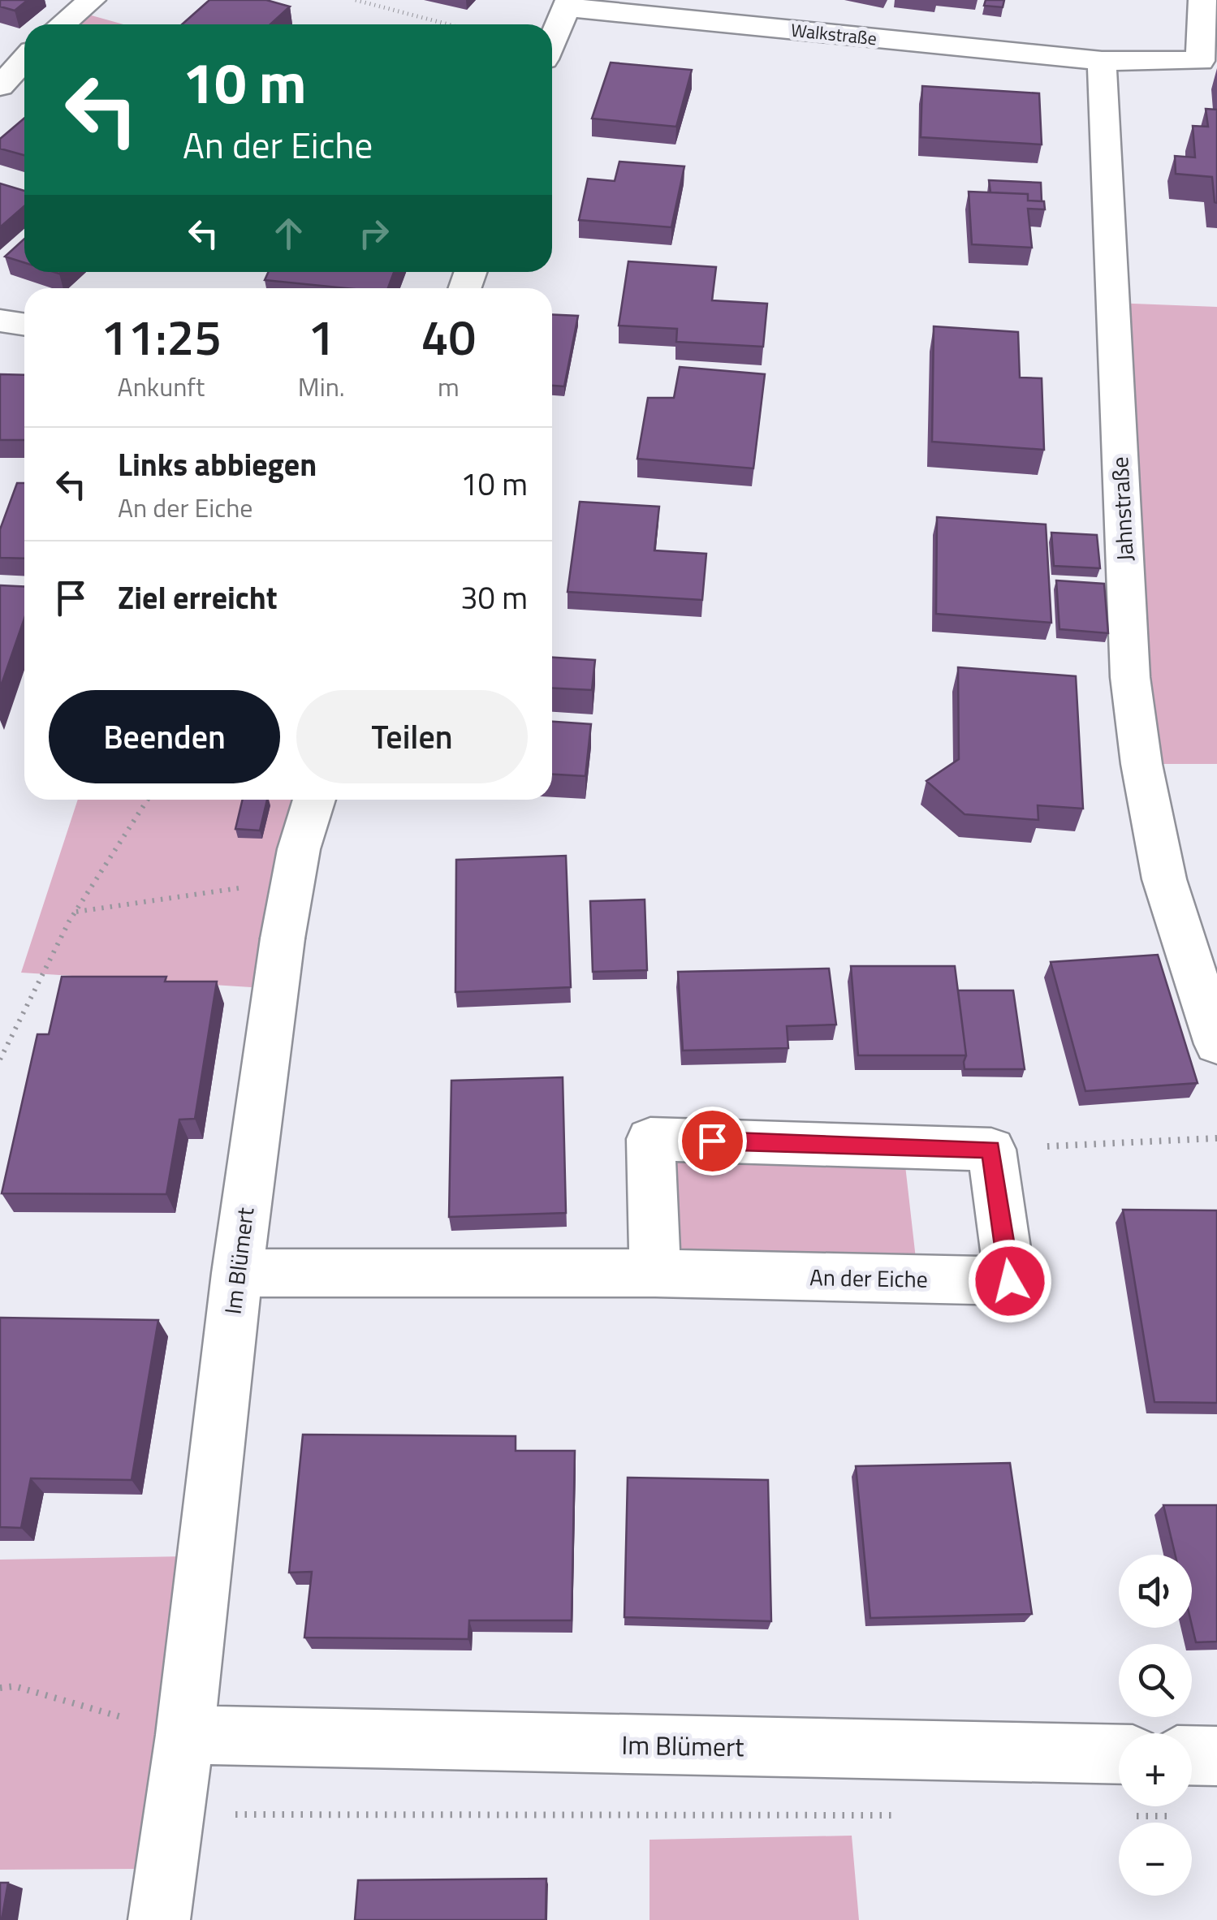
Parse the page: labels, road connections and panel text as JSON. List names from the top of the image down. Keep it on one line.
{"streets":{"street":["Walkstraße","Jahnstraße","Im Blümert","An der Eiche"]},"crossings":[["Walkstraße","Jahnstraße"],["Im Blümert","An der Eiche"]],"page":{"turn":["10 m","An der Eiche"],"eta":["11:25","Ankunft","1","Min.","40","m"],"list":[{"name":"Links abbiegen","note":"An der Eiche","value":"10 m"},{"name":"Ziel erreicht","value":"30 m"}],"buttons":["Beenden","Teilen"],"map_buttons":["+","−"]}}
